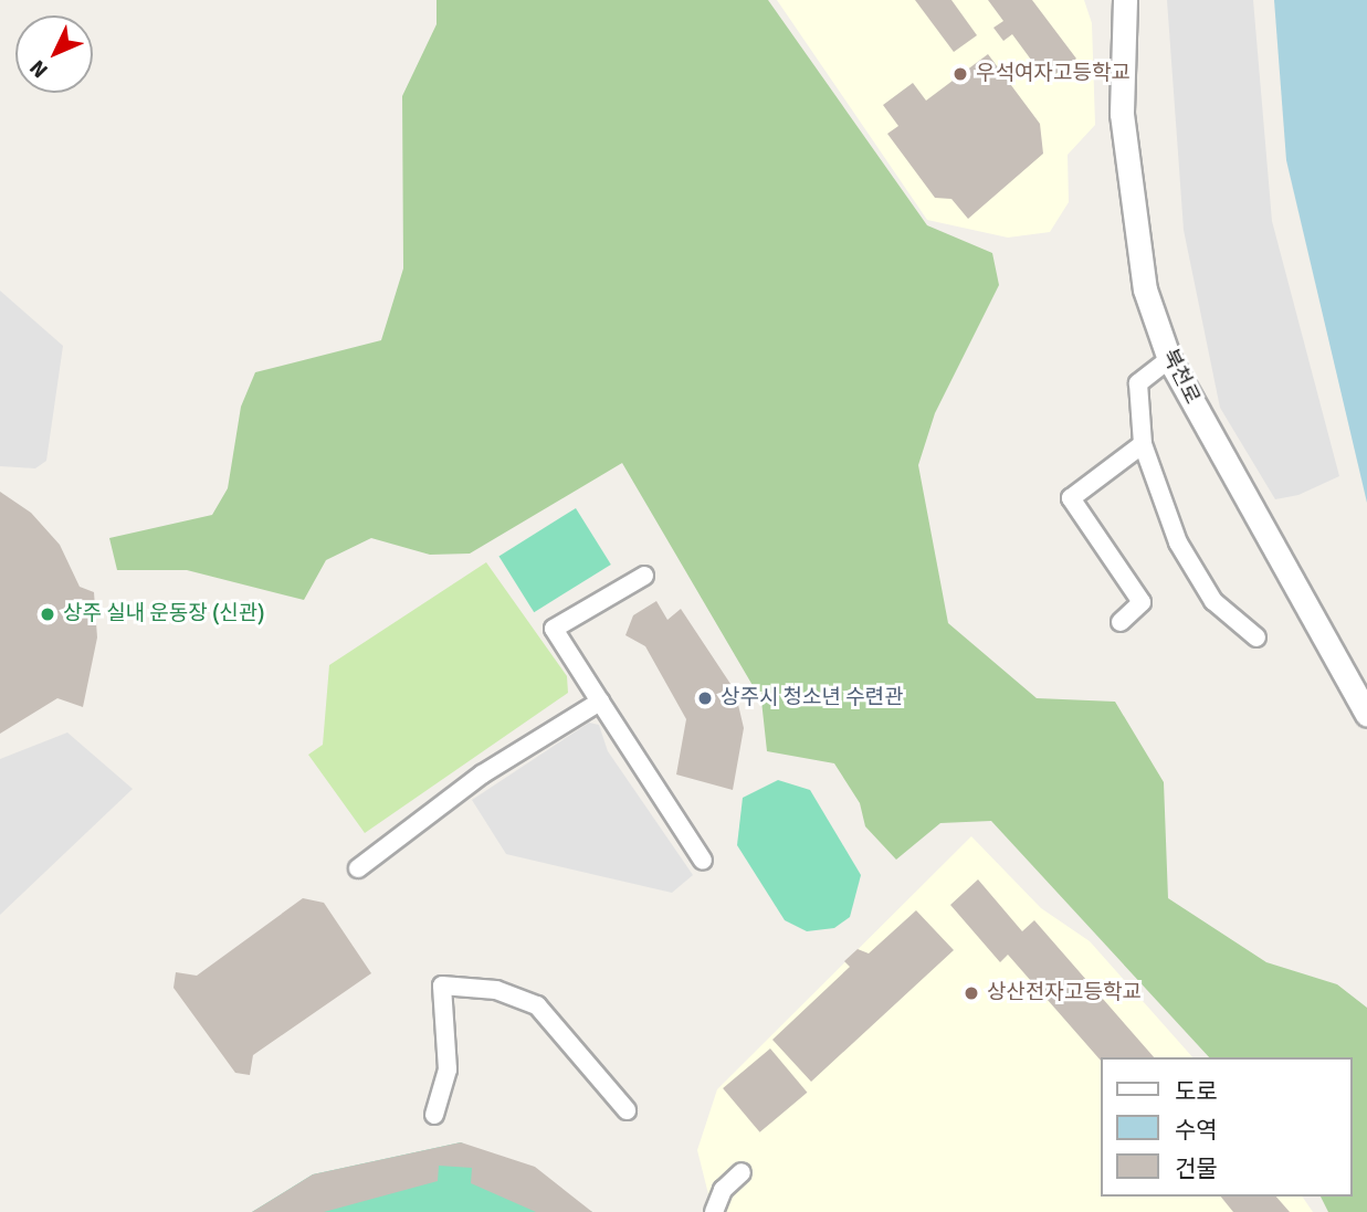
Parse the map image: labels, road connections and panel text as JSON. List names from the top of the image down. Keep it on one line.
{"streets":{"street":["북천로"]},"places":["우석여자고등학교","상주 실내 운동장 (신관)","상주시 청소년 수련관","상산전자고등학교"],"legend":["도로","수역","건물"],"north":"bottom left"}
